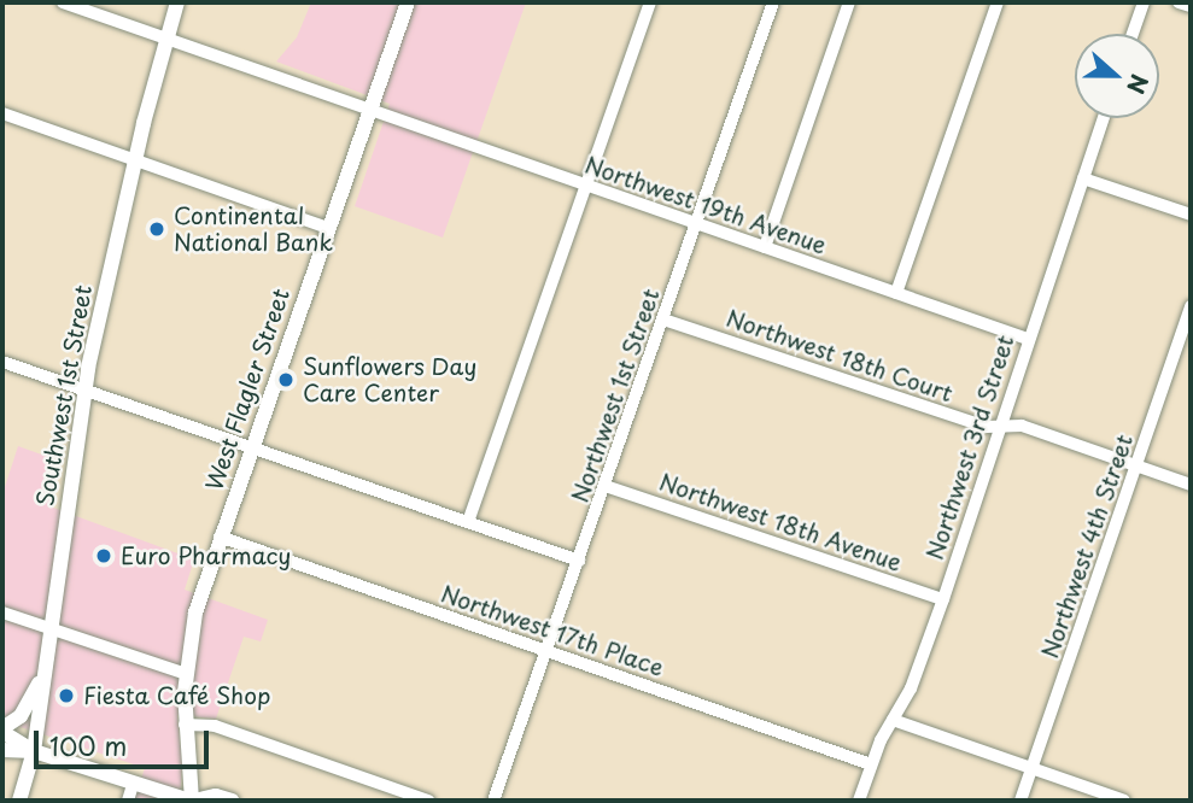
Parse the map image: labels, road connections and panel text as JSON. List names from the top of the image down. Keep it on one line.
{"streets":{"main road":["West Flagler Street","Southwest 1st Street"],"street":["Northwest 19th Avenue","Northwest 18th Court","Northwest 1st Street","Northwest 3rd Street","Northwest 18th Avenue","Northwest 4th Street","Northwest 17th Place"]},"crossings":[["Northwest 19th Avenue","West Flagler Street"],["Northwest 19th Avenue","Southwest 1st Street"],["Northwest 19th Avenue","Northwest 1st Street"],["Northwest 19th Avenue","Northwest 3rd Street"],["Northwest 18th Court","Northwest 1st Street"],["Northwest 18th Court","Northwest 3rd Street"],["West Flagler Street","Northwest 17th Place"],["Northwest 1st Street","Northwest 18th Avenue"],["Northwest 1st Street","Northwest 17th Place"],["Northwest 3rd Street","Northwest 18th Avenue"],["Northwest 3rd Street","Northwest 17th Place"]],"places":["Continental National Bank","Sunflowers Day Care Center","Euro Pharmacy","Fiesta Café Shop"],"scale_bar":"100 m","north":"right"}
